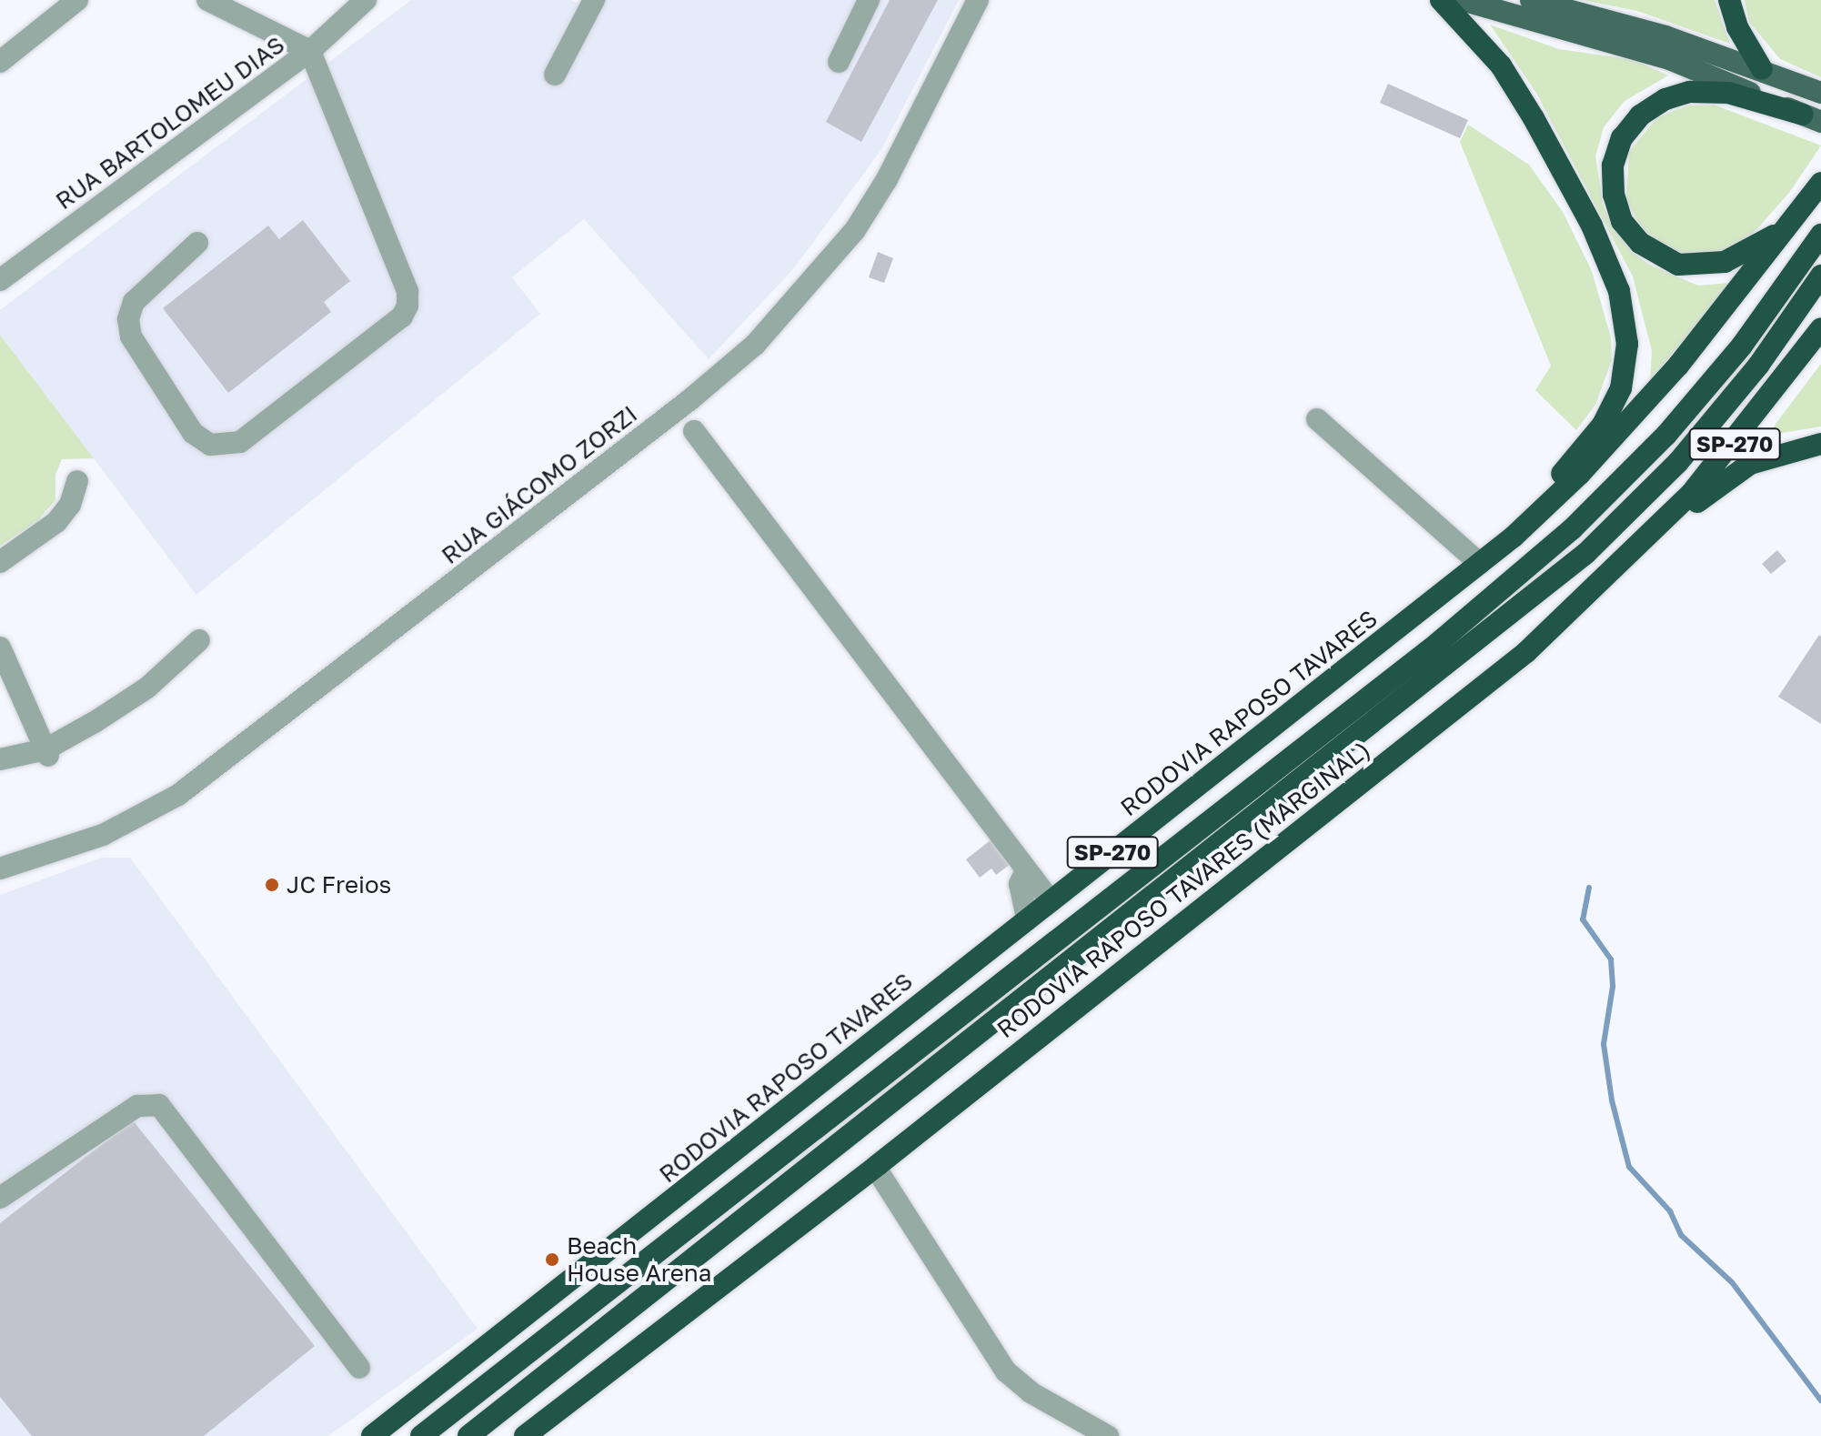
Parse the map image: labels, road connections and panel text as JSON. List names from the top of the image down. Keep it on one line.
{"streets":{"highway":["SP-270","RODOVIA RAPOSO TAVARES","RODOVIA RAPOSO TAVARES (MARGINAL)"],"street":["RUA BARTOLOMEU DIAS","RUA GIÁCOMO ZORZI"]},"places":["JC Freios","Beach House Arena"]}
